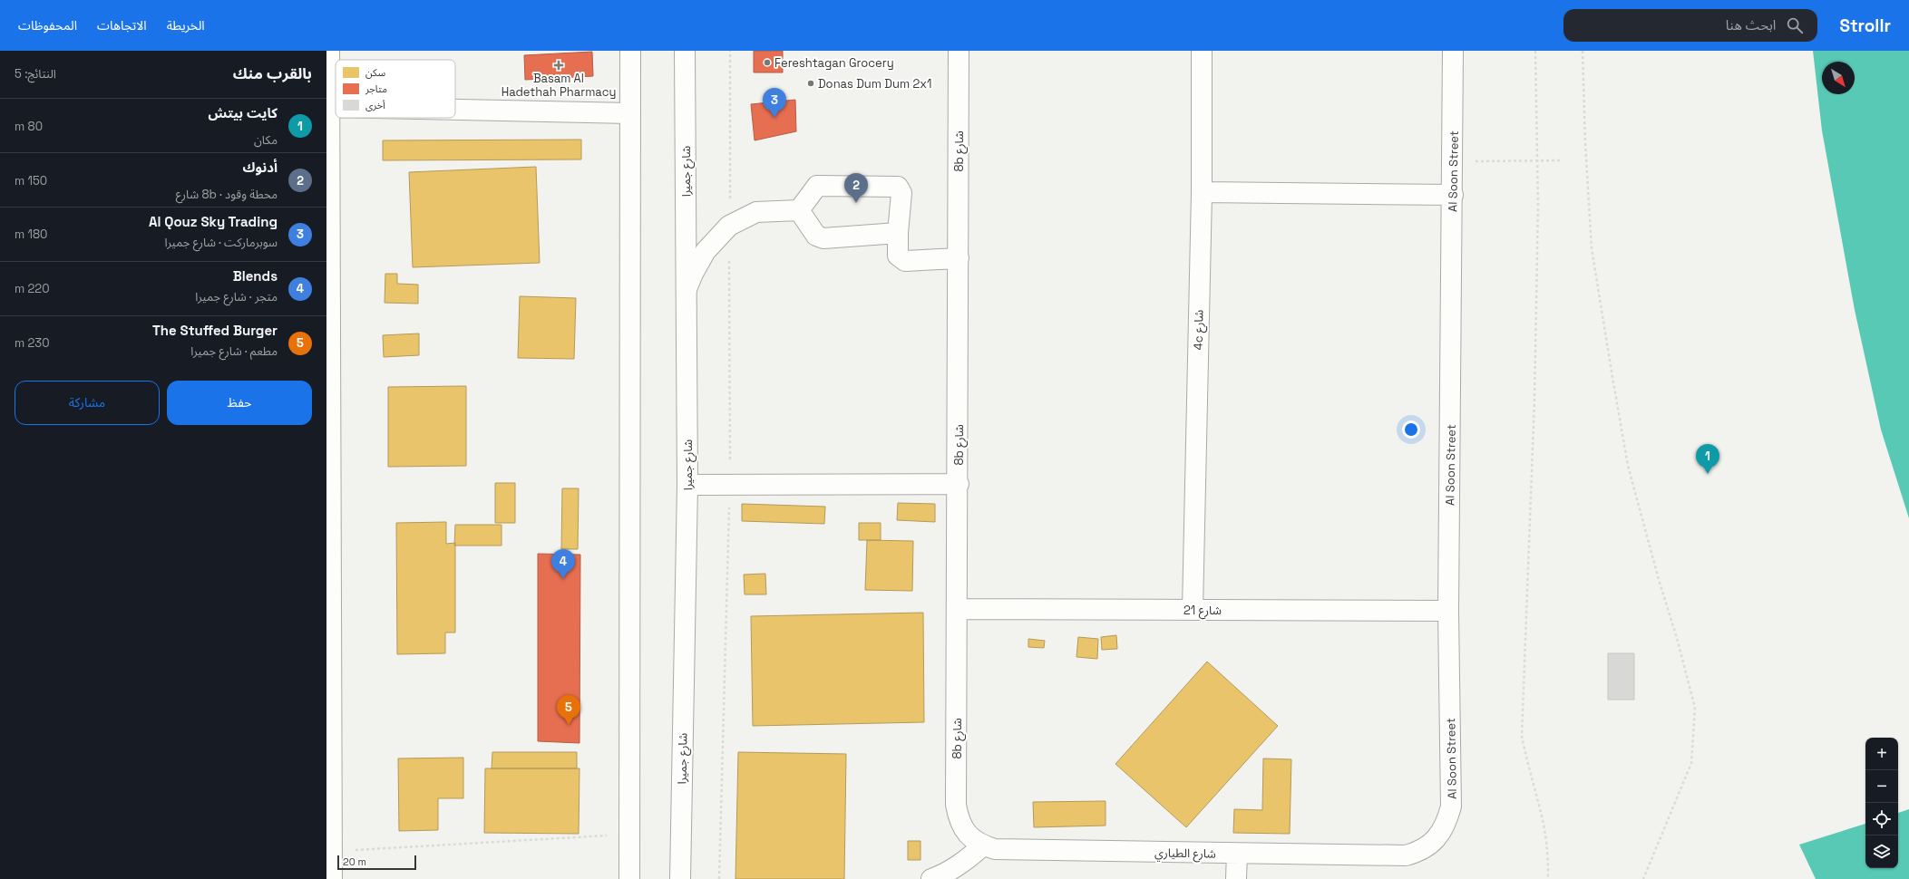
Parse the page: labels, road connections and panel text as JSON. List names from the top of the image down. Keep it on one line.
{"streets":{"street":["8b شارع","شارع جميرا","Al Soon Street","4c شارع","شارع 21","شارع الطياري"]},"crossings":[["8b شارع","شارع 21"],["8b شارع","شارع الطياري"],["Al Soon Street","شارع 21"],["Al Soon Street","شارع الطياري"],["4c شارع","شارع 21"]],"places":{"other":["Fereshtagan Grocery","Donas Dum Dum 2x1"],"health":["Basam Al Hadethah Pharmacy"]},"legend":["سكن","متاجر","أخرى"],"scale_bar":"20 m","north":"bottom right","page":{"header":"Strollr","search":"ابحث هنا","nav":["الخريطة","الاتجاهات","المحفوظات"],"heading":["بالقرب منك","النتائج: 5"],"pins":["3","2","1","4","5"],"list":[{"mark":"1","name":"كايت بيتش","note":"مكان","value":"80 m"},{"mark":"2","name":"أدنوك","note":"محطة وقود · 8b شارع","value":"150 m"},{"mark":"3","name":"Al Qouz Sky Trading","note":"سوبرماركت · شارع جميرا","value":"180 m"},{"mark":"4","name":"Blends","note":"متجر · شارع جميرا","value":"220 m"},{"mark":"5","name":"The Stuffed Burger","note":"مطعم · شارع جميرا","value":"230 m"}],"buttons":["حفظ","مشاركة"],"map_buttons":["+","−"],"scale":"20 m"}}
